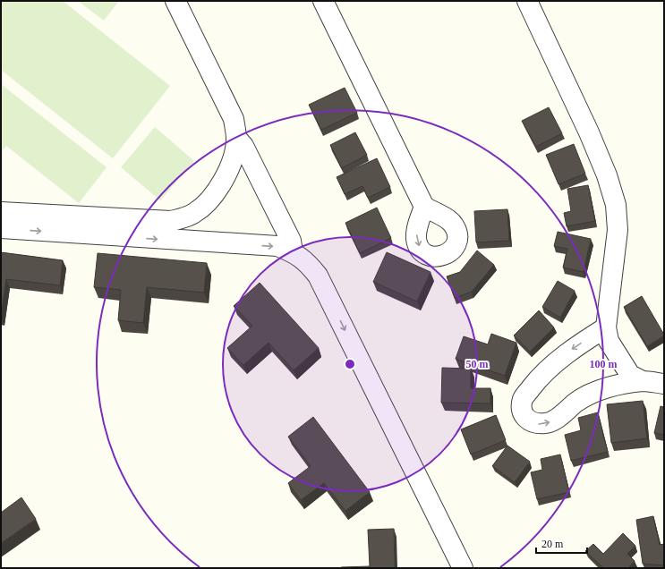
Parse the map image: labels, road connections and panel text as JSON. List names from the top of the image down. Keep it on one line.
{"scale_bar":"20 m","rings":["50 m","100 m"]}
